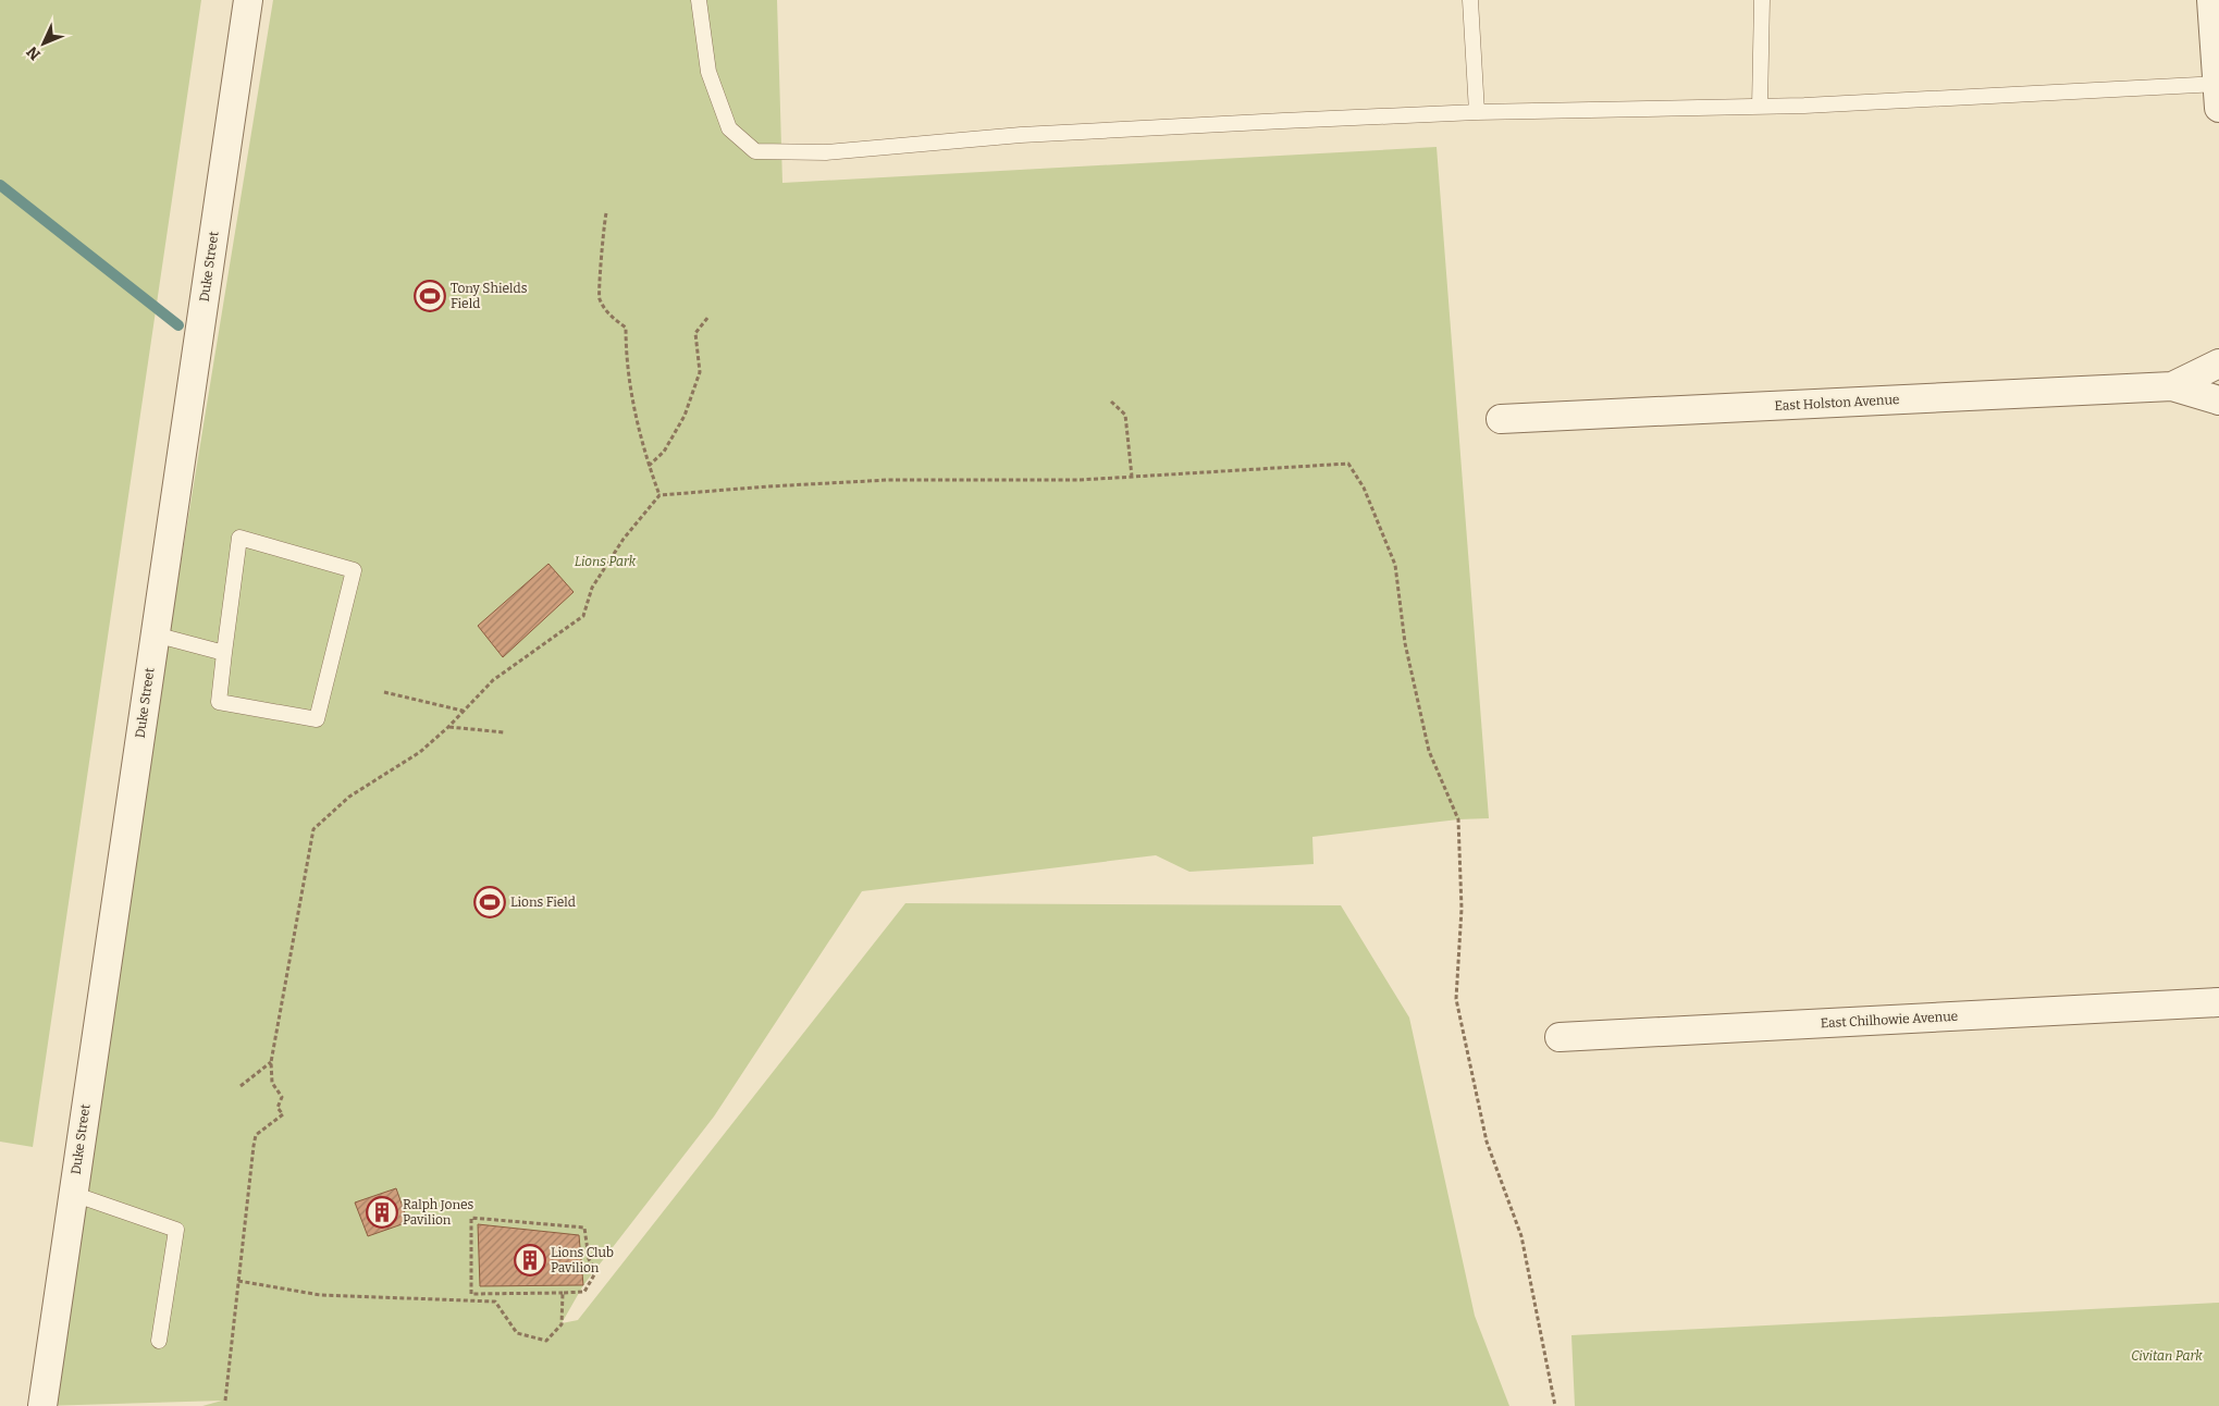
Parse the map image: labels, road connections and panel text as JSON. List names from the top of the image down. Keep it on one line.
{"streets":{"street":["Duke Street","East Holston Avenue","East Chilhowie Avenue"]},"parks":["Lions Park","Civitan Park"],"places":{"sports":["Tony Shields Field","Lions Field"],"building":["Ralph Jones Pavilion","Lions Club Pavilion"]},"north":"bottom left"}
